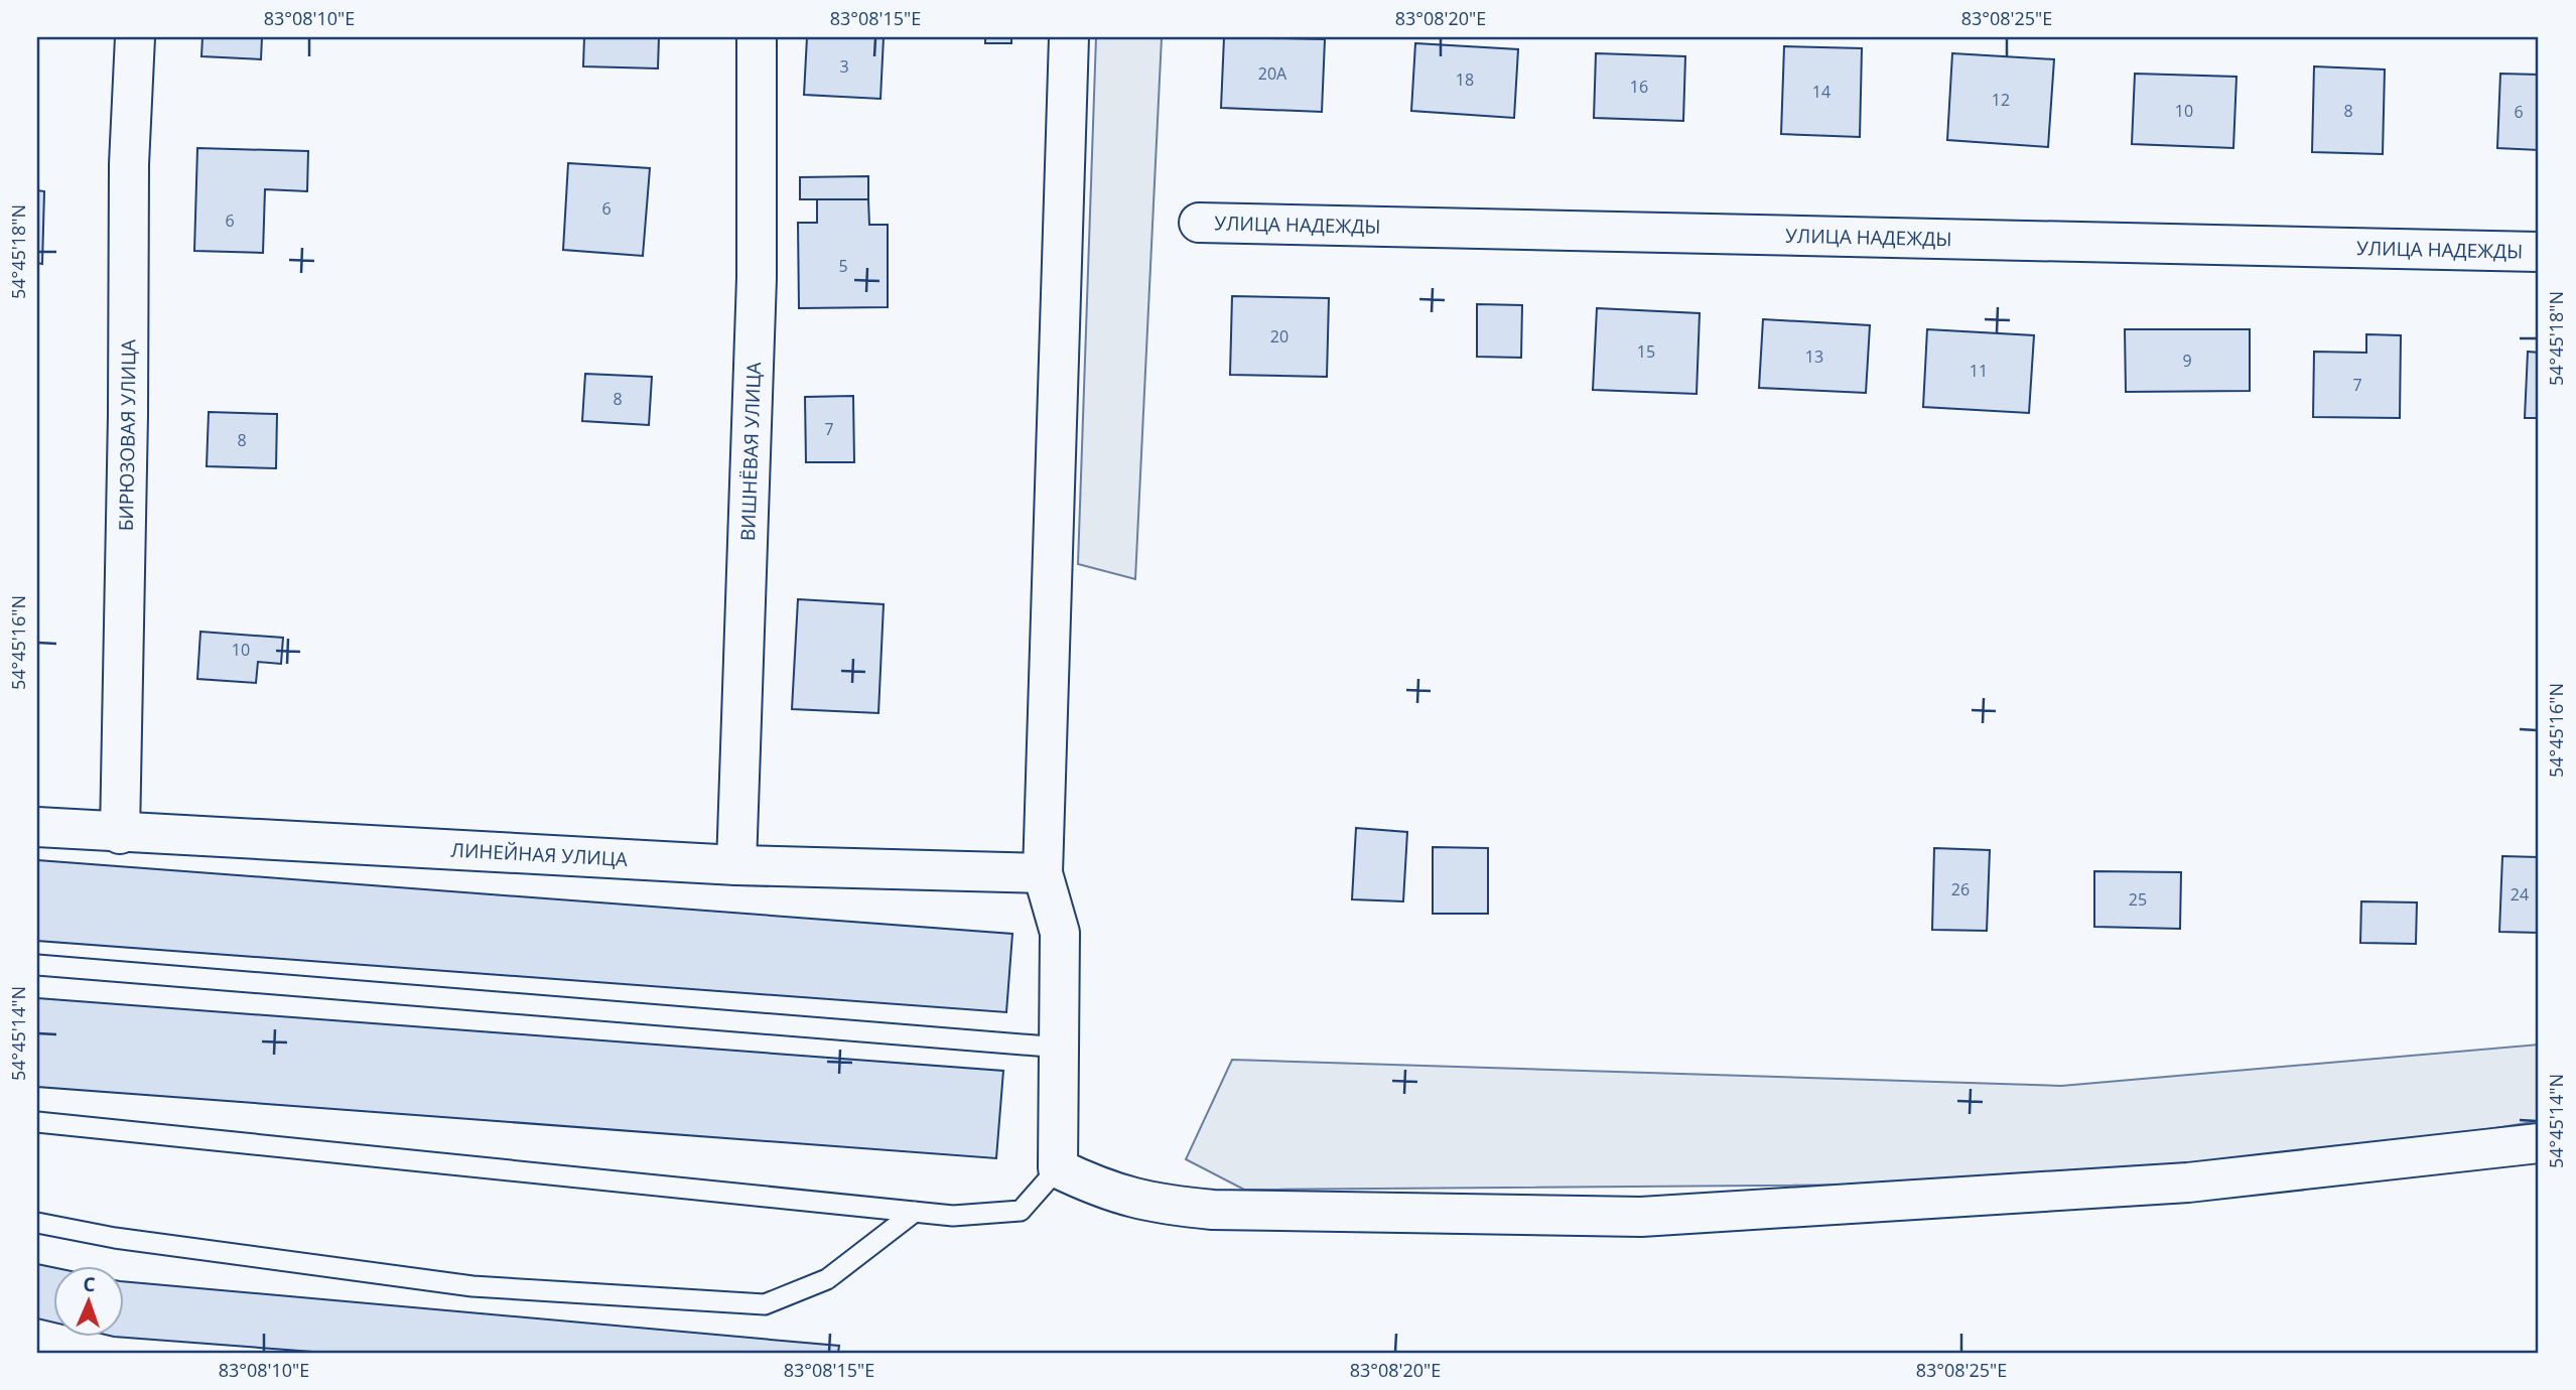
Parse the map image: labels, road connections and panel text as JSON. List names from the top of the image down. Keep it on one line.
{"streets":{"street":["УЛИЦА НАДЕЖДЫ","БИРЮЗОВАЯ УЛИЦА","ВИШНЁВАЯ УЛИЦА","ЛИНЕЙНАЯ УЛИЦА"]},"crossings":[["БИРЮЗОВАЯ УЛИЦА","ЛИНЕЙНАЯ УЛИЦА"],["ВИШНЁВАЯ УЛИЦА","ЛИНЕЙНАЯ УЛИЦА"]],"house_numbers":["3","20А","18","16","14","12","10","8","6","6","6","5","20","15","13","9","11","7","8","7","8","10","26","24","25"],"north":"top","coordinates":["83°08'10\"E","83°08'15\"E","83°08'20\"E","83°08'25\"E","54°45'18\"N","54°45'16\"N","54°45'14\"N"]}
